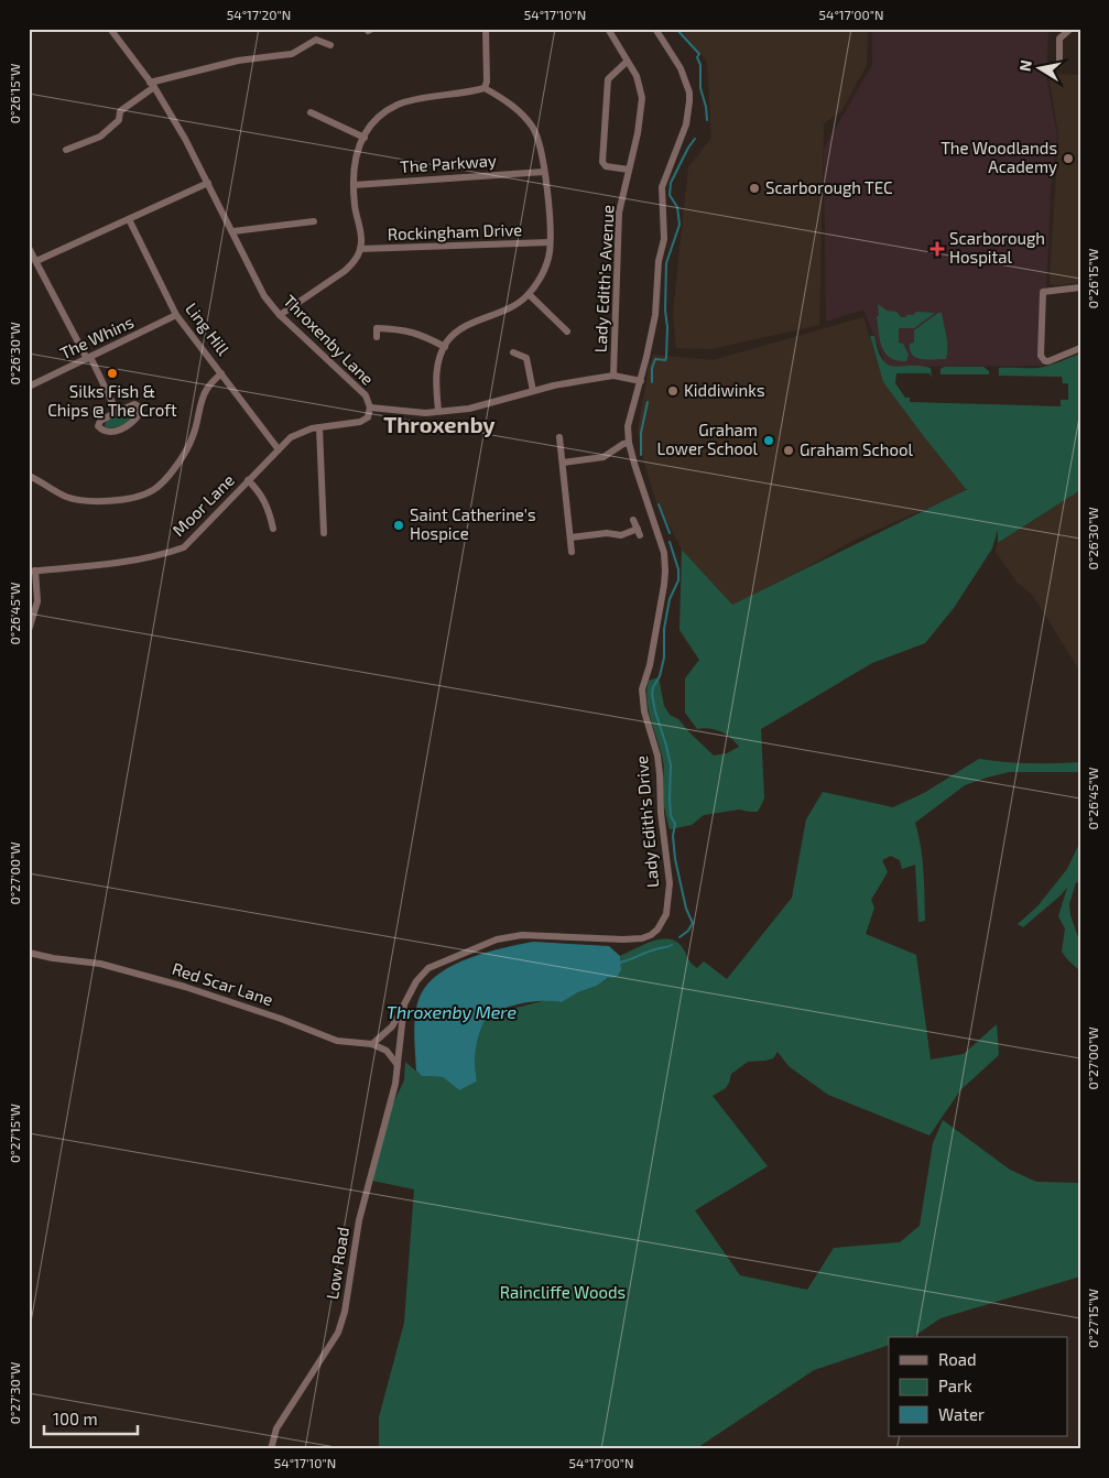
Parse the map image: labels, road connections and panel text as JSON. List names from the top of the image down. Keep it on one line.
{"streets":{"street":["The Parkway","Rockingham Drive","Lady Edith's Avenue","Ling Hill","The Whins","Throxenby Lane","Moor Lane","Lady Edith's Drive","Red Scar Lane","Low Road"]},"crossings":[["Lady Edith's Avenue","Throxenby Lane"],["Ling Hill","The Whins"],["Ling Hill","Moor Lane"],["Throxenby Lane","Moor Lane"],["Throxenby Lane","Lady Edith's Drive"],["Lady Edith's Drive","Low Road"]],"districts":["Throxenby"],"water":["Throxenby Mere"],"parks":["Raincliffe Woods"],"places":{"other":["The Woodlands Academy","Scarborough TEC","Silks Fish & Chips @ The Croft","Kiddiwinks","Graham Lower School","Graham School","Saint Catherine's Hospice"],"health":["Scarborough Hospital"]},"legend":["Road","Park","Water"],"scale_bar":"100 m","north":"left","coordinates":["54°17'20\"N","54°17'10\"N","54°17'00\"N","0°26'15\"W","0°26'30\"W","0°26'45\"W","0°27'00\"W","0°27'15\"W","0°27'30\"W"]}
